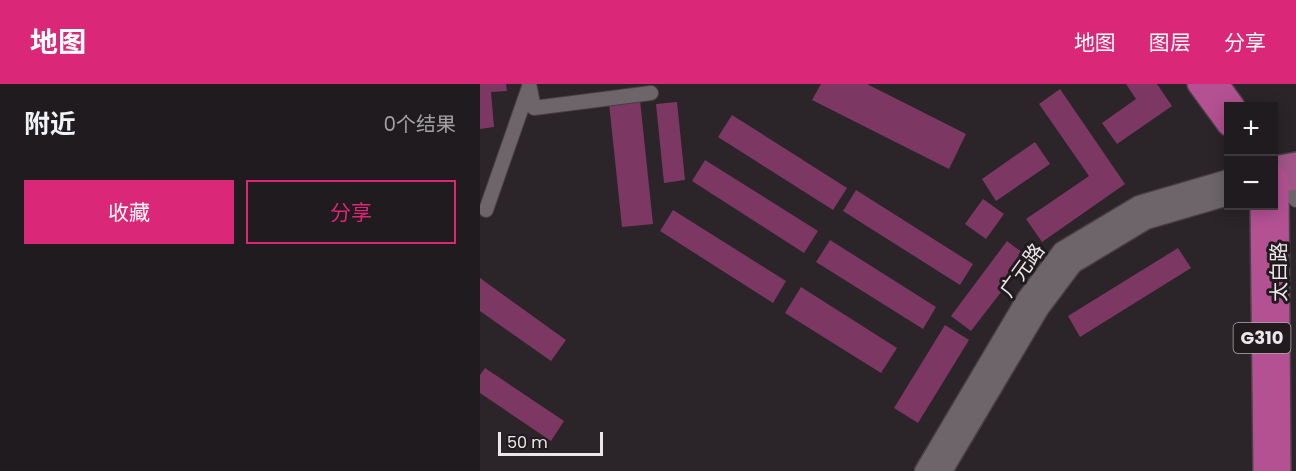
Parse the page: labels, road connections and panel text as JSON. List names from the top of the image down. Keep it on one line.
{"streets":{"highway":["太白路","G310"],"main road":["广元路"]},"scale_bar":"50 m","page":{"header":"地图","nav":["地图","图层","分享"],"heading":["附近","0个结果"],"map_buttons":["+","−"],"buttons":["收藏","分享"],"scale":"50 m"}}
